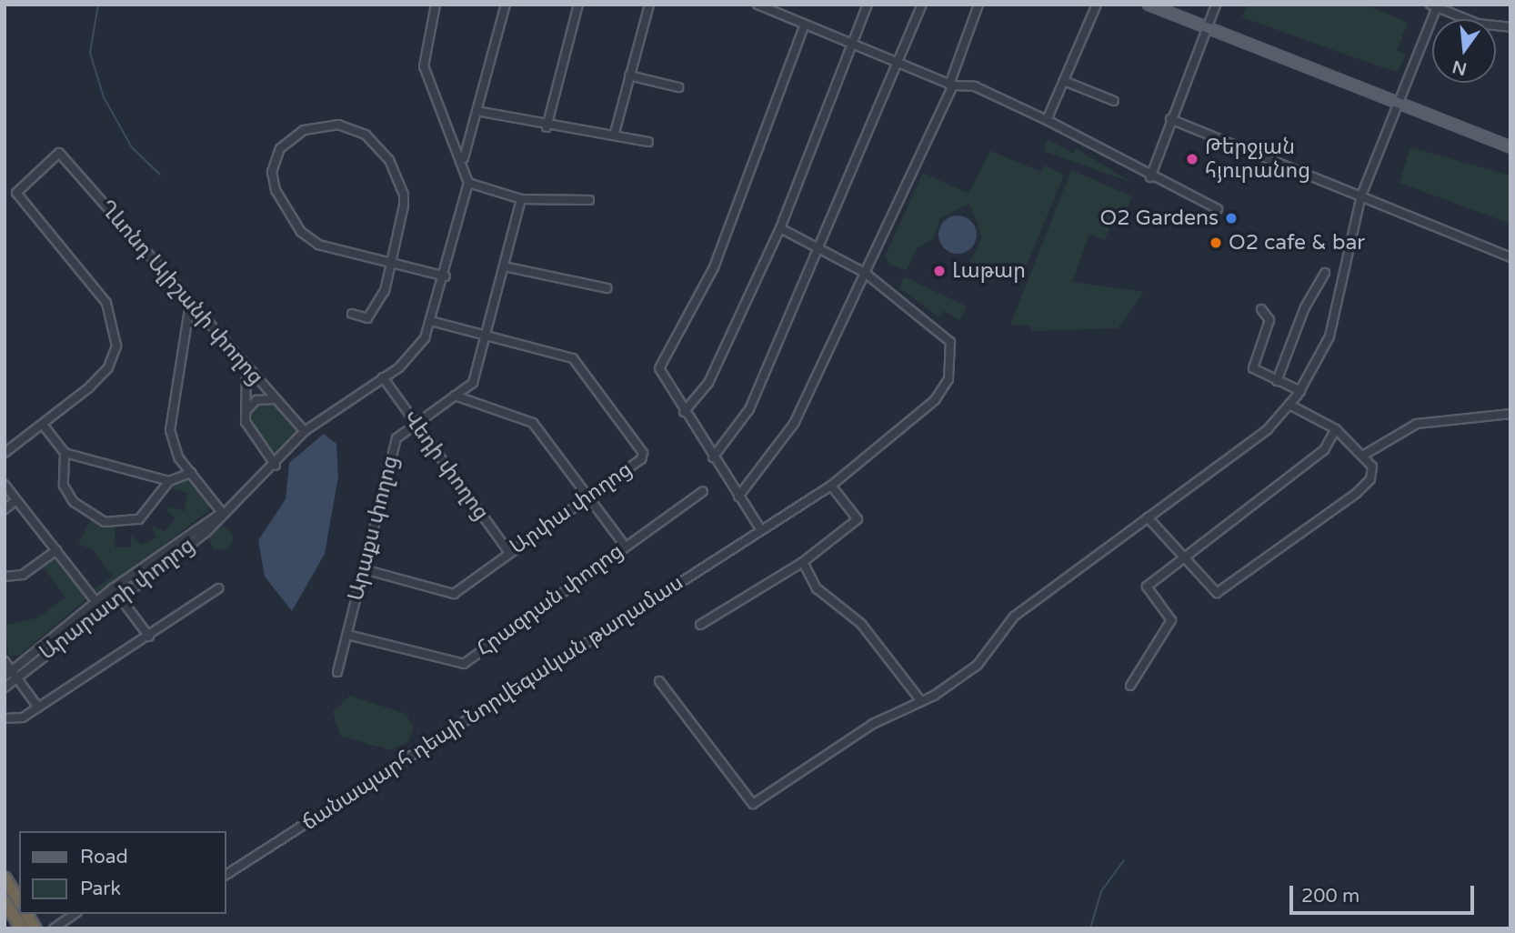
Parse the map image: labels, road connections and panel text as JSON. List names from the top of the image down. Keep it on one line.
{"streets":{"street":["Ղևոնդ Ալիշանի փողոց","Վեդի փողոց","Արփա փողոց","Արաքս փողոց","Արարատի փողոց","Հրազդան փողոց","ճանապարհ դեպի Նորվեգական թաղամաս"]},"crossings":[["Ղևոնդ Ալիշանի փողոց","Արարատի փողոց"],["Վեդի փողոց","Արփա փողոց"],["Վեդի փողոց","Արաքս փողոց"],["Վեդի փողոց","Արարատի փողոց"],["Արփա փողոց","Արաքս փողոց"],["Արփա փողոց","Արարատի փողոց"],["Արաքս փողոց","Հրազդան փողոց"]],"places":["Թերջյան հյուրանոց","O2 Gardens","O2 cafe & bar","Լաթար"],"legend":["Road","Park"],"scale_bar":"200 m","north":"bottom"}
